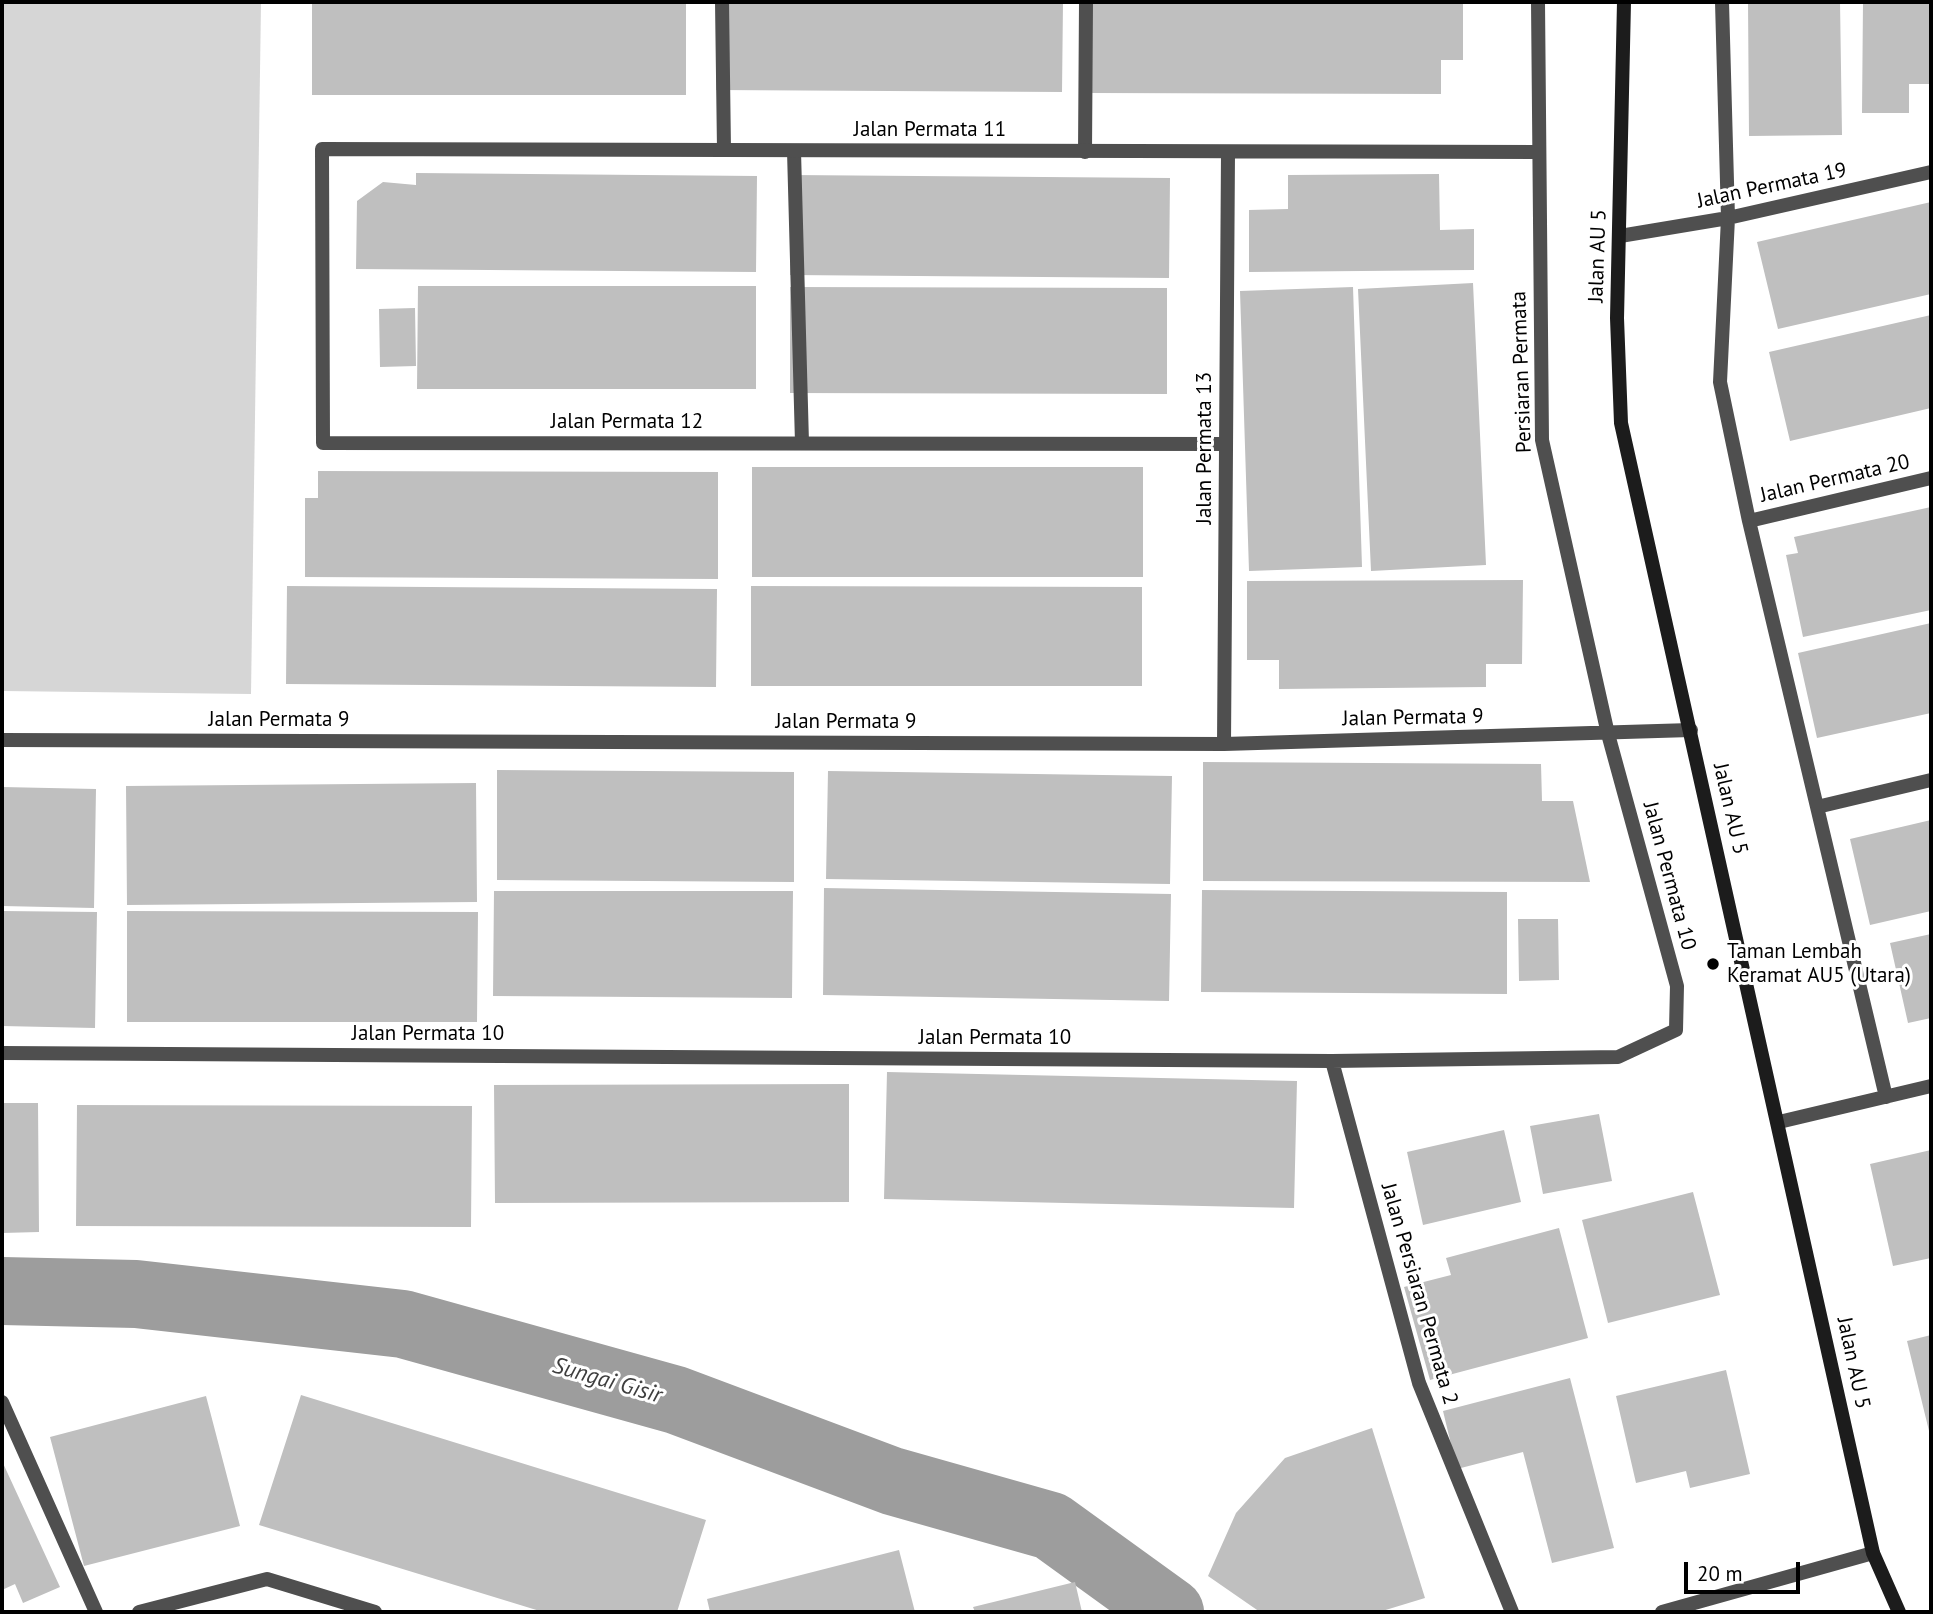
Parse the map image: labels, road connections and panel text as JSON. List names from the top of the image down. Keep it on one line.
{"streets":{"main road":["Jalan AU 5"],"street":["Jalan Permata 11","Jalan Permata 19","Persiaran Permata","Jalan Permata 12","Jalan Permata 13","Jalan Permata 20","Jalan Permata 9","Jalan Permata 10","Jalan Persiaran Permata 2"]},"crossings":[["Jalan Permata 11","Persiaran Permata"],["Jalan Permata 11","Jalan Permata 12"],["Jalan Permata 11","Jalan Permata 13"],["Jalan Permata 19","Jalan AU 5"],["Jalan AU 5","Jalan Permata 9"],["Persiaran Permata","Jalan Permata 9"],["Persiaran Permata","Jalan Permata 10"],["Jalan Permata 12","Jalan Permata 13"],["Jalan Permata 13","Jalan Permata 9"],["Jalan Permata 9","Jalan Permata 10"],["Jalan Permata 10","Jalan Persiaran Permata 2"]],"water":["Sungai Gisir"],"places":["Taman Lembah Keramat AU5 (Utara)"],"scale_bar":"20 m"}
